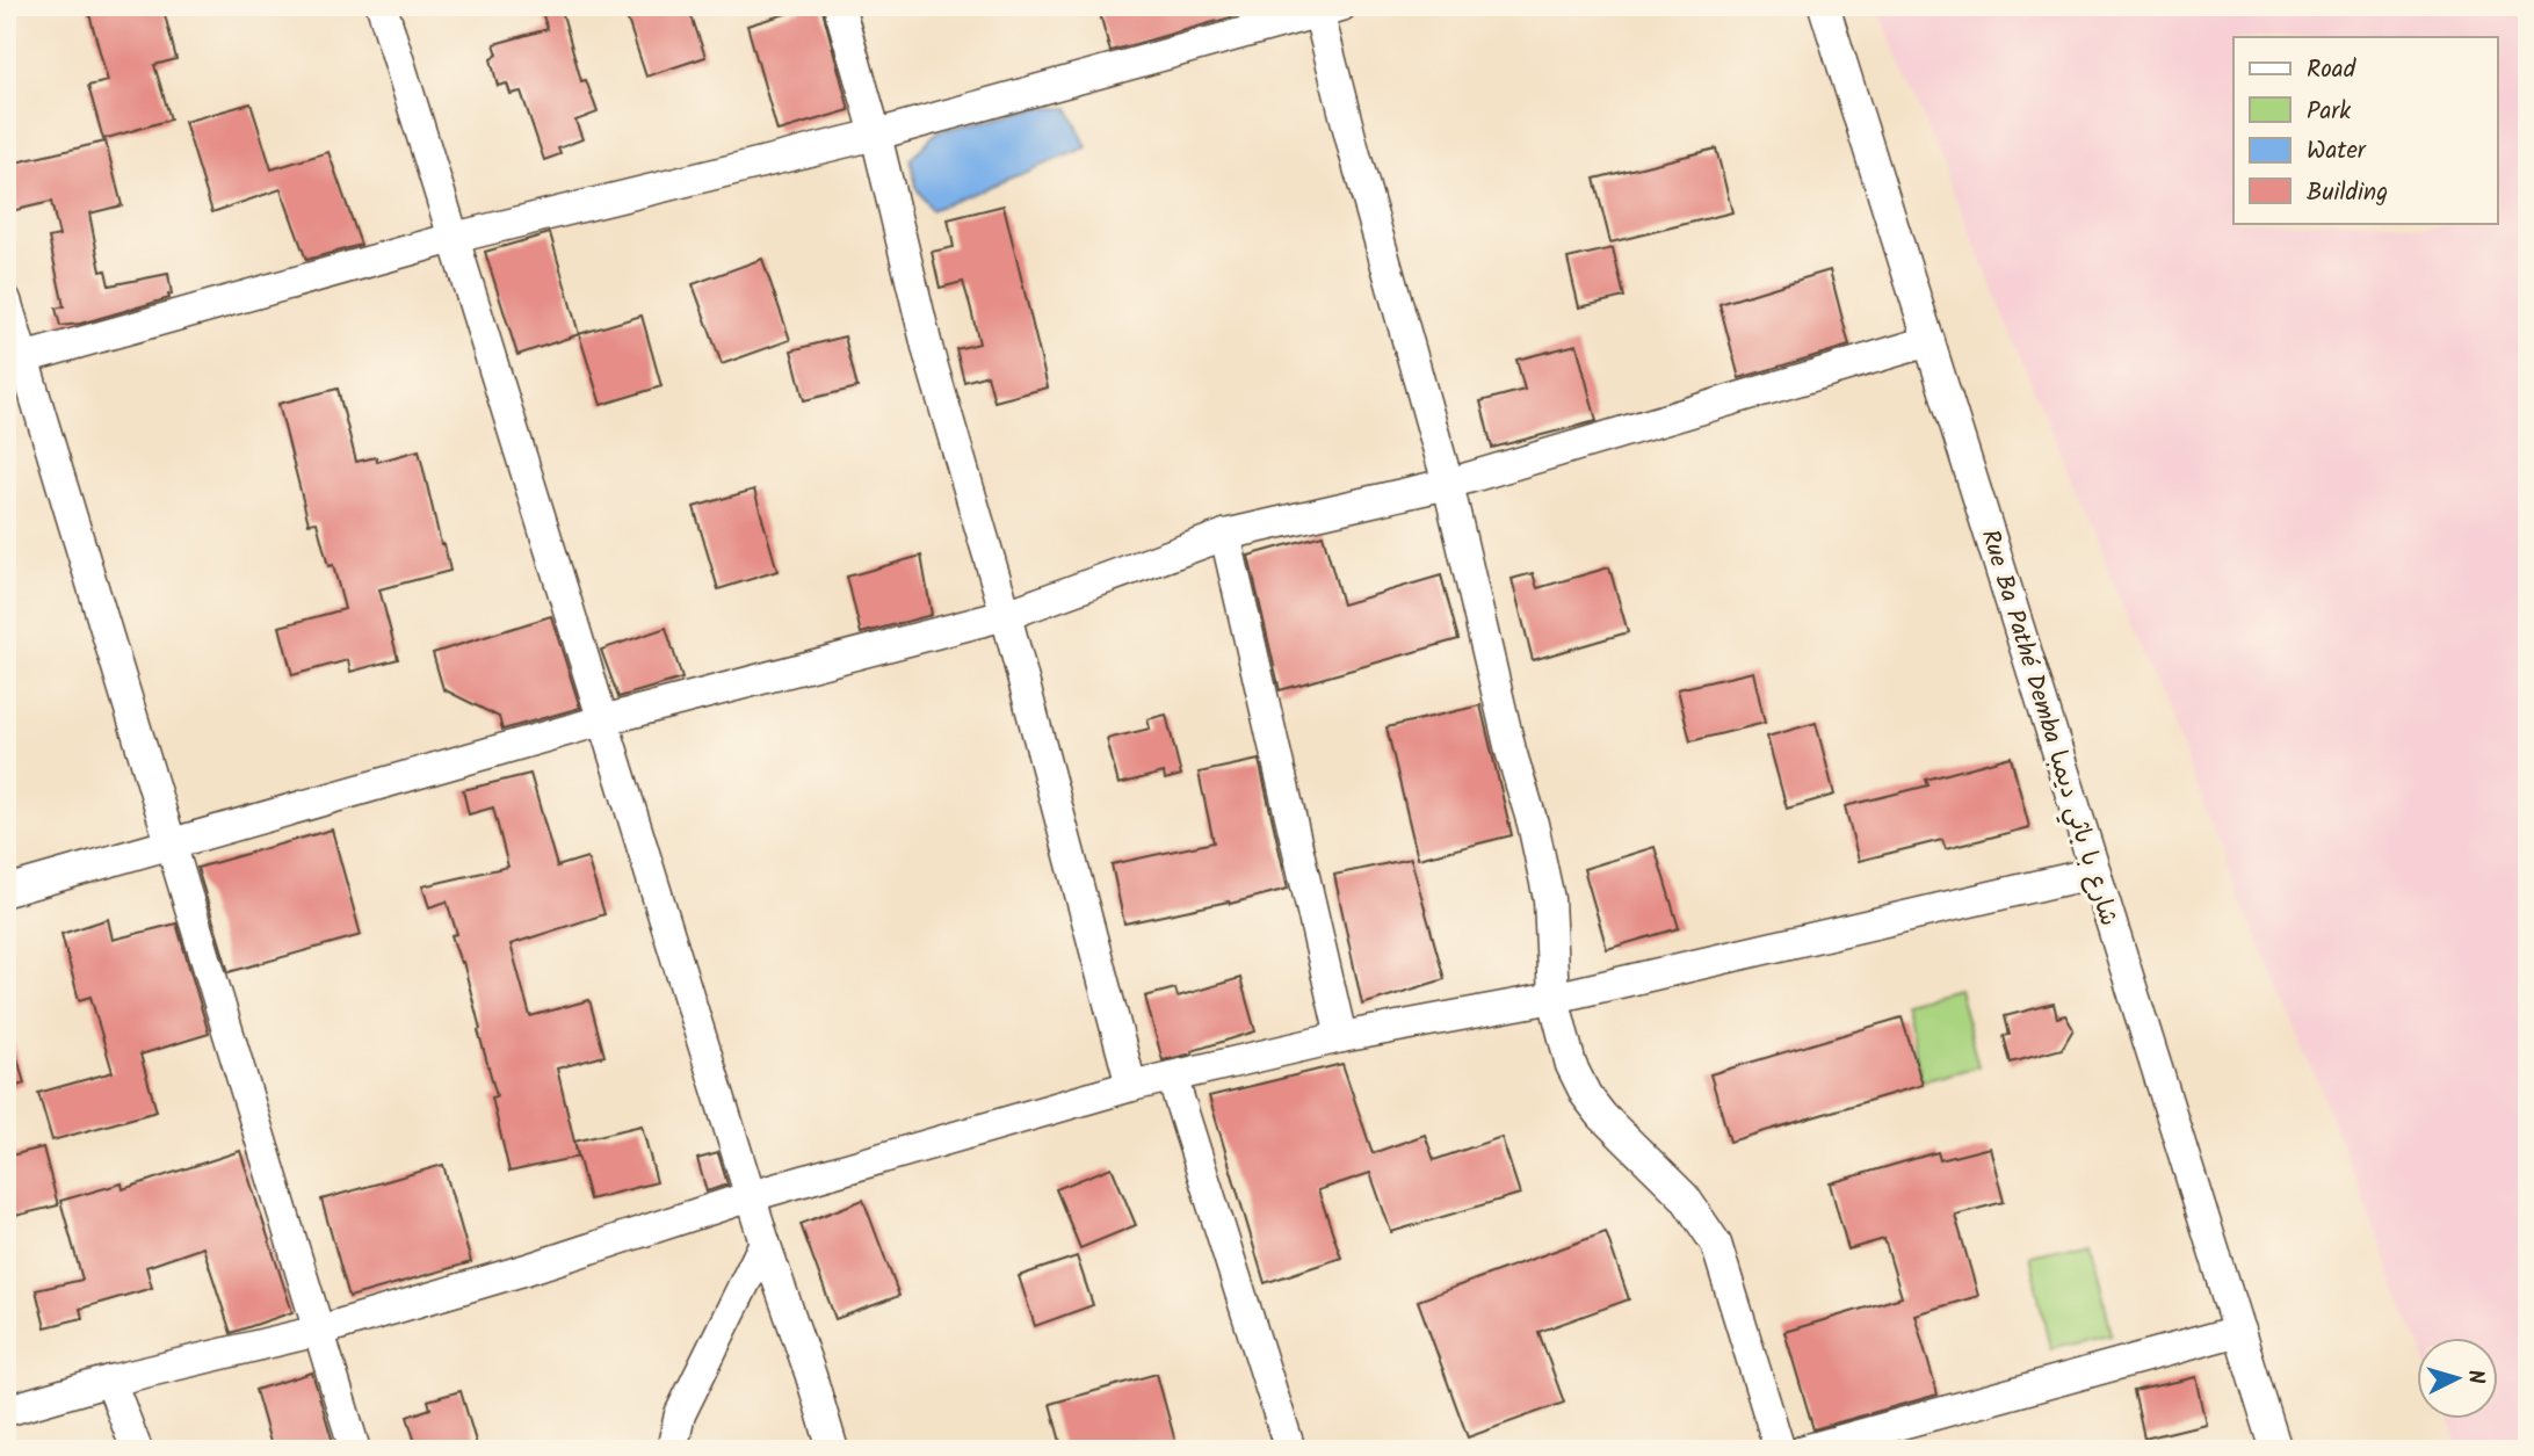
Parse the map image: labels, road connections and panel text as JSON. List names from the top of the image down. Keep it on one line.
{"streets":{"street":["Rue Ba Pathé Demba شارع با باثي ديمبا"]},"legend":["Road","Park","Water","Building"],"north":"right"}
